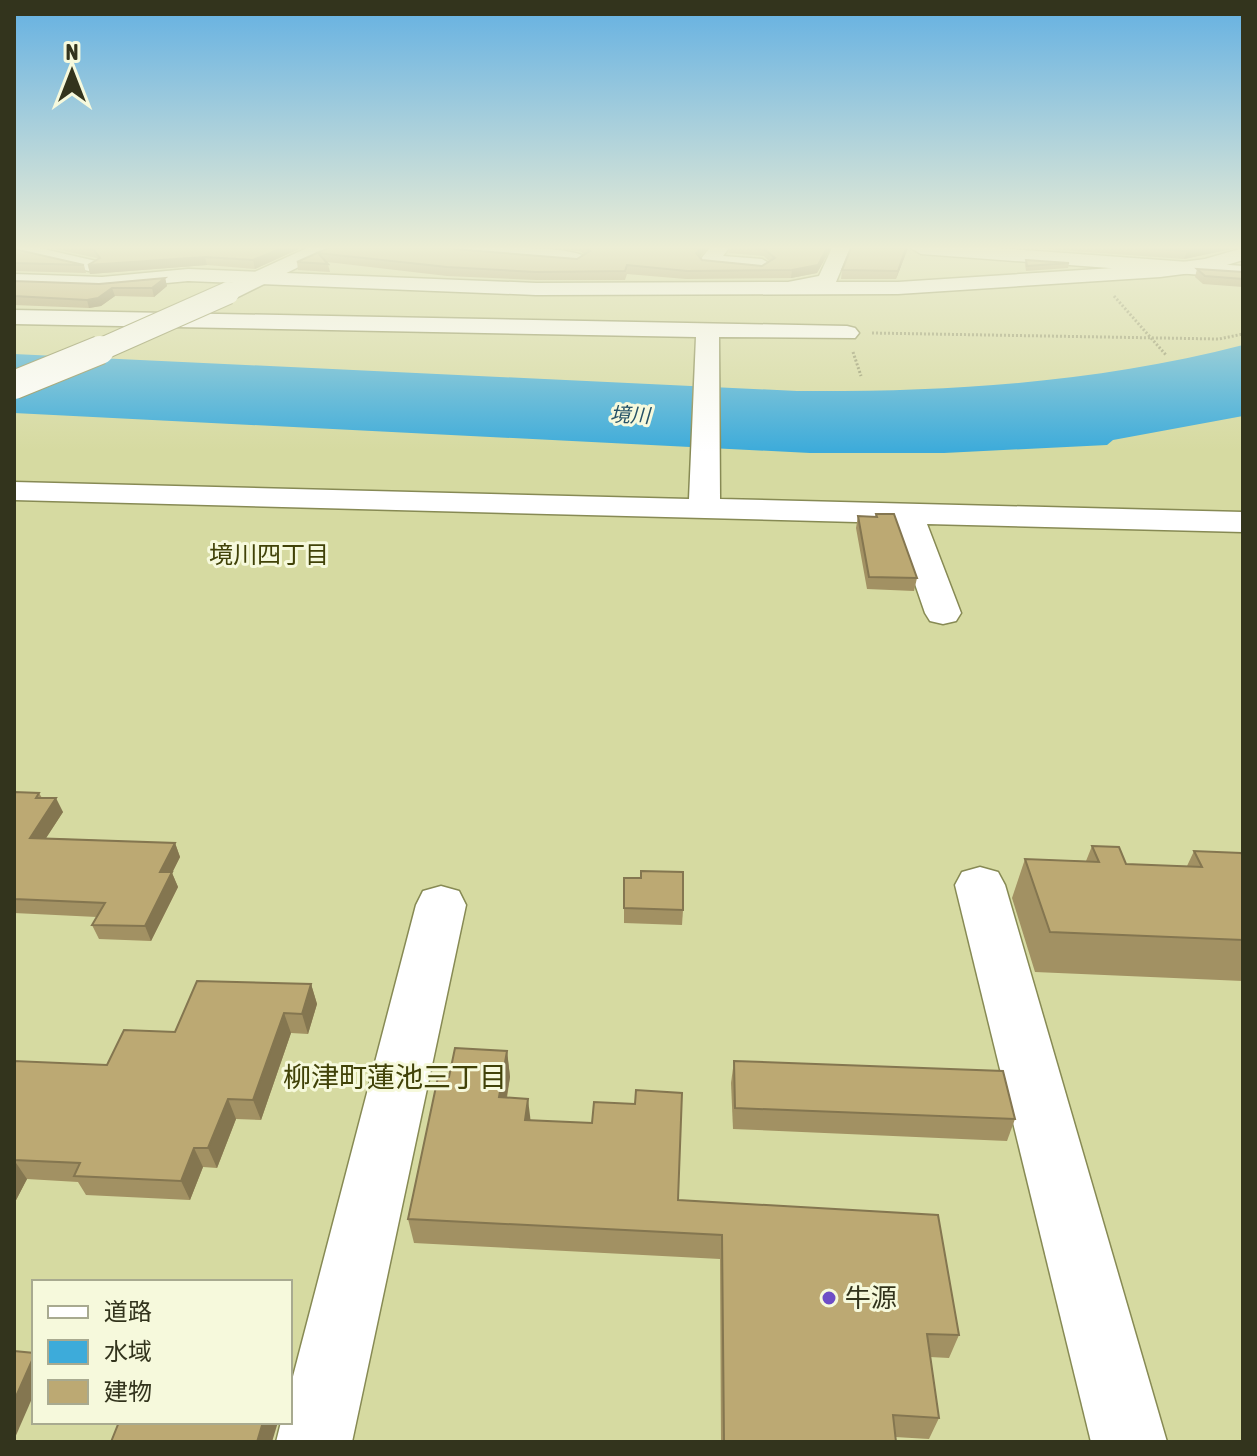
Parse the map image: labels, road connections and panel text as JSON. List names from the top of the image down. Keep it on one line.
{"districts":["境川四丁目","柳津町蓮池三丁目"],"water":["境川"],"places":["牛源"],"legend":["道路","水域","建物"],"north":"top"}
